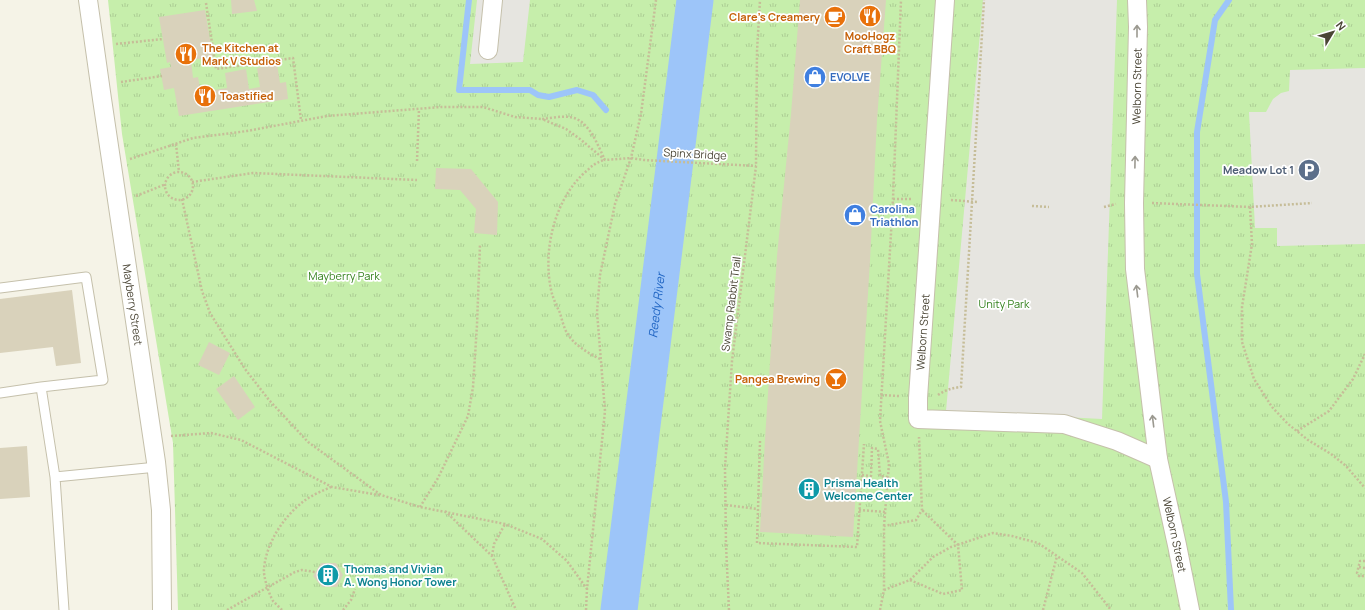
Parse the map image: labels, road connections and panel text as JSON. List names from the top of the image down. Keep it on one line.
{"streets":{"street":["Welborn Street","Mayberry Street"],"path":["Spinx Bridge","Swamp Rabbit Trail"]},"crossings":[["Spinx Bridge","Swamp Rabbit Trail"]],"one_way":["Welborn Street"],"water":["Reedy River"],"parks":["Mayberry Park","Unity Park"],"places":{"restaurant":["MooHogz Craft BBQ","The Kitchen at Mark V Studios","Toastified"],"cafe":["Clare's Creamery"],"shop":["EVOLVE","Carolina Triathlon"],"parking":["Meadow Lot 1"],"bar":["Pangea Brewing"],"building":["Prisma Health Welcome Center","Thomas and Vivian A. Wong Honor Tower"]},"north":"top right"}
